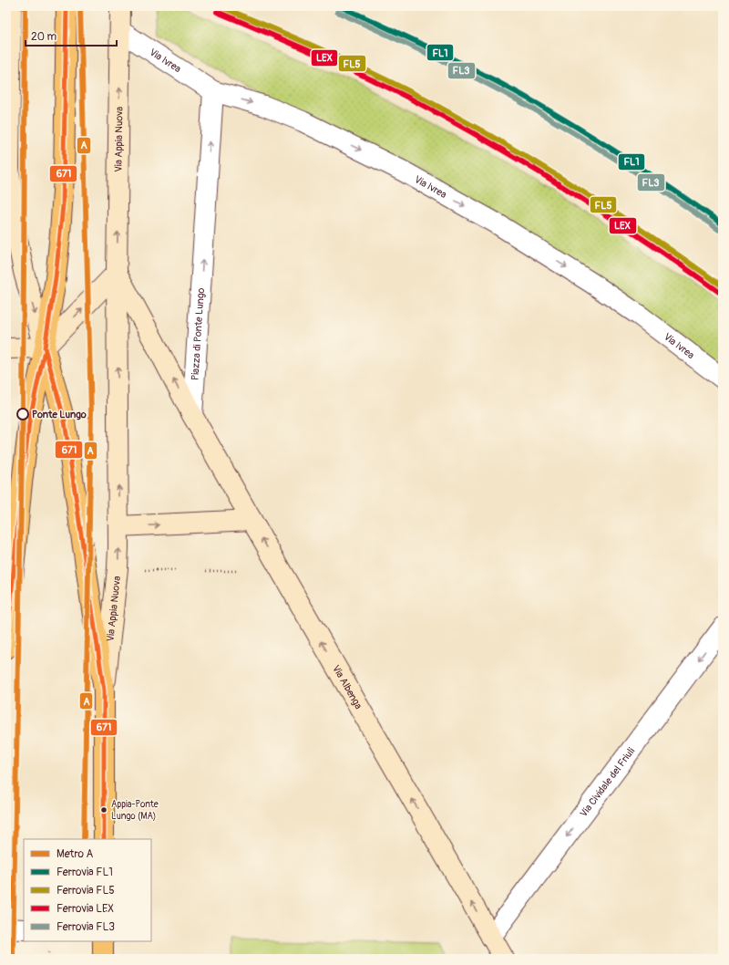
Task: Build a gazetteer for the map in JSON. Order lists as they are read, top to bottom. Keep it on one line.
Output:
{"streets":{"main road":["Via Appia Nuova"],"street":["Via Ivrea","Piazza di Ponte Lungo","Via Albenga","Via Cividale del Friuli"]},"crossings":[["Via Ivrea","Via Appia Nuova"],["Via Ivrea","Piazza di Ponte Lungo"],["Via Appia Nuova","Piazza di Ponte Lungo"],["Piazza di Ponte Lungo","Via Albenga"],["Via Albenga","Via Cividale del Friuli"]],"one_way":["Via Ivrea","Via Albenga","Via Cividale del Friuli"],"places":["Ponte Lungo","Appia-Ponte Lungo (MA)"],"lines":["metro line A","rail line FL1","rail line FL5","transit line 671","rail line LEX","rail line FL3"],"legend":["Metro A","Ferrovia FL1","Ferrovia FL5","Ferrovia LEX","Ferrovia FL3"],"scale_bar":"20 m"}
